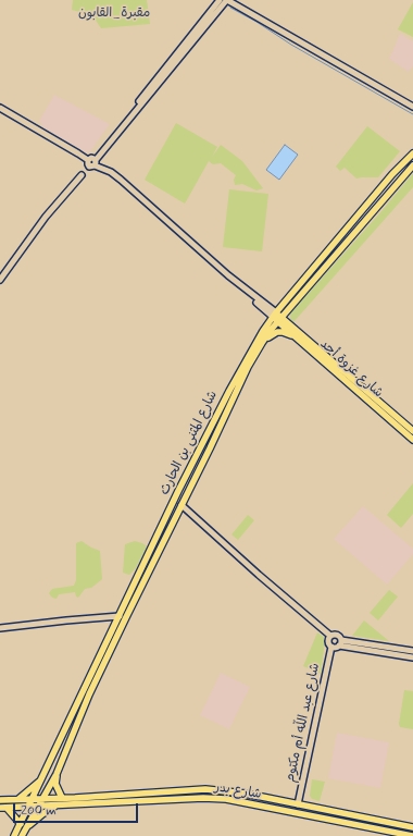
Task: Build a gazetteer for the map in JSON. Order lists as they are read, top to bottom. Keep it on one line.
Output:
{"streets":{"main road":["شارع غزوة أحد","شارع المثنى بن الحارث","شارع عبد اللّه أم مكتوم","شارع بدر"]},"crossings":[["شارع غزوة أحد","شارع المثنى بن الحارث"],["شارع المثنى بن الحارث","شارع بدر"],["شارع عبد اللّه أم مكتوم","شارع بدر"]],"parks":["مقبرة_القابون"],"scale_bar":"200 m"}
